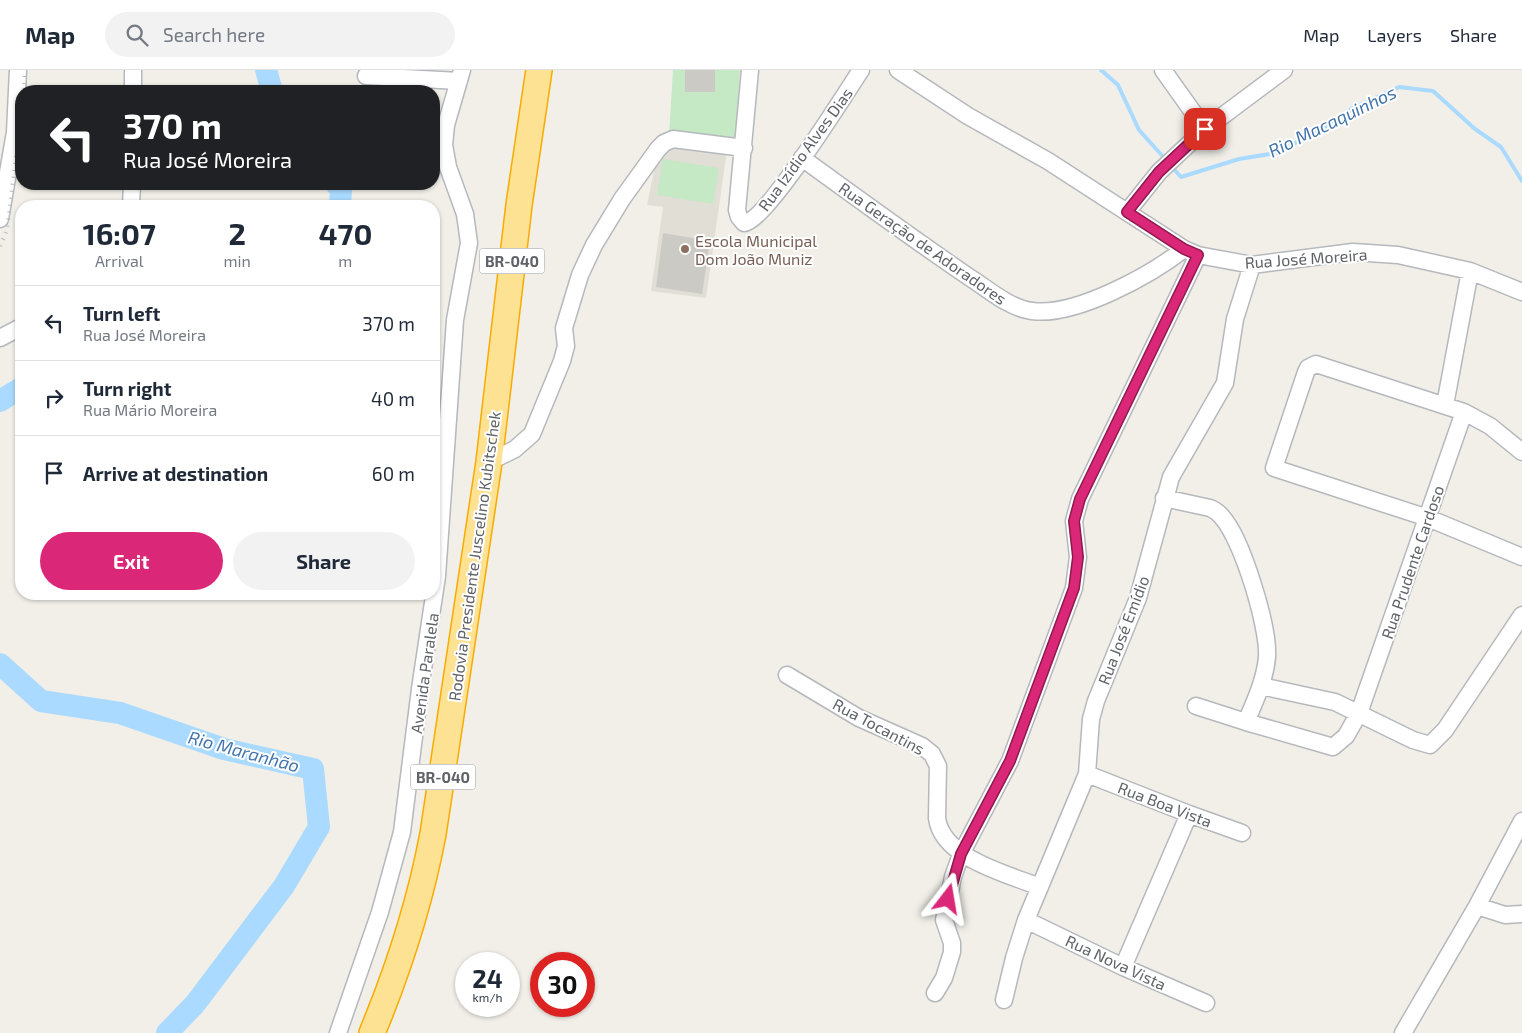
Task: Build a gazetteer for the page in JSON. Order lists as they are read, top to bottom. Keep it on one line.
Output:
{"streets":{"highway":["BR-040","Rodovia Presidente Juscelino Kubitschek"],"street":["Rua Izídio Alves Dias","Rua Geração de Adoradores","Rua José Moreira","Rua Prudente Cardoso","Rua José Emídio","Avenida Paralela","Rua Tocantins","Rua Boa Vista","Rua Nova Vista"]},"crossings":[["Rua Izídio Alves Dias","Rua Geração de Adoradores"],["Rua Geração de Adoradores","Rua José Moreira"],["Rua José Moreira","Rua José Emídio"],["Rua José Emídio","Rua Tocantins"],["Rua José Emídio","Rua Boa Vista"],["Rua José Emídio","Rua Nova Vista"]],"water":["Rio Macaquinhos","Rio Maranhão"],"places":["Escola Municipal Dom João Muniz"],"page":{"header":"Map","search":"Search here","nav":["Map","Layers","Share"],"turn":["370 m","Rua José Moreira"],"eta":["16:07","Arrival","2","min","470","m"],"list":[{"name":"Turn left","note":"Rua José Moreira","value":"370 m"},{"name":"Turn right","note":"Rua Mário Moreira","value":"40 m"},{"name":"Arrive at destination","value":"60 m"}],"buttons":["Exit","Share"],"speed":"24 km/h","limit":"30"}}
